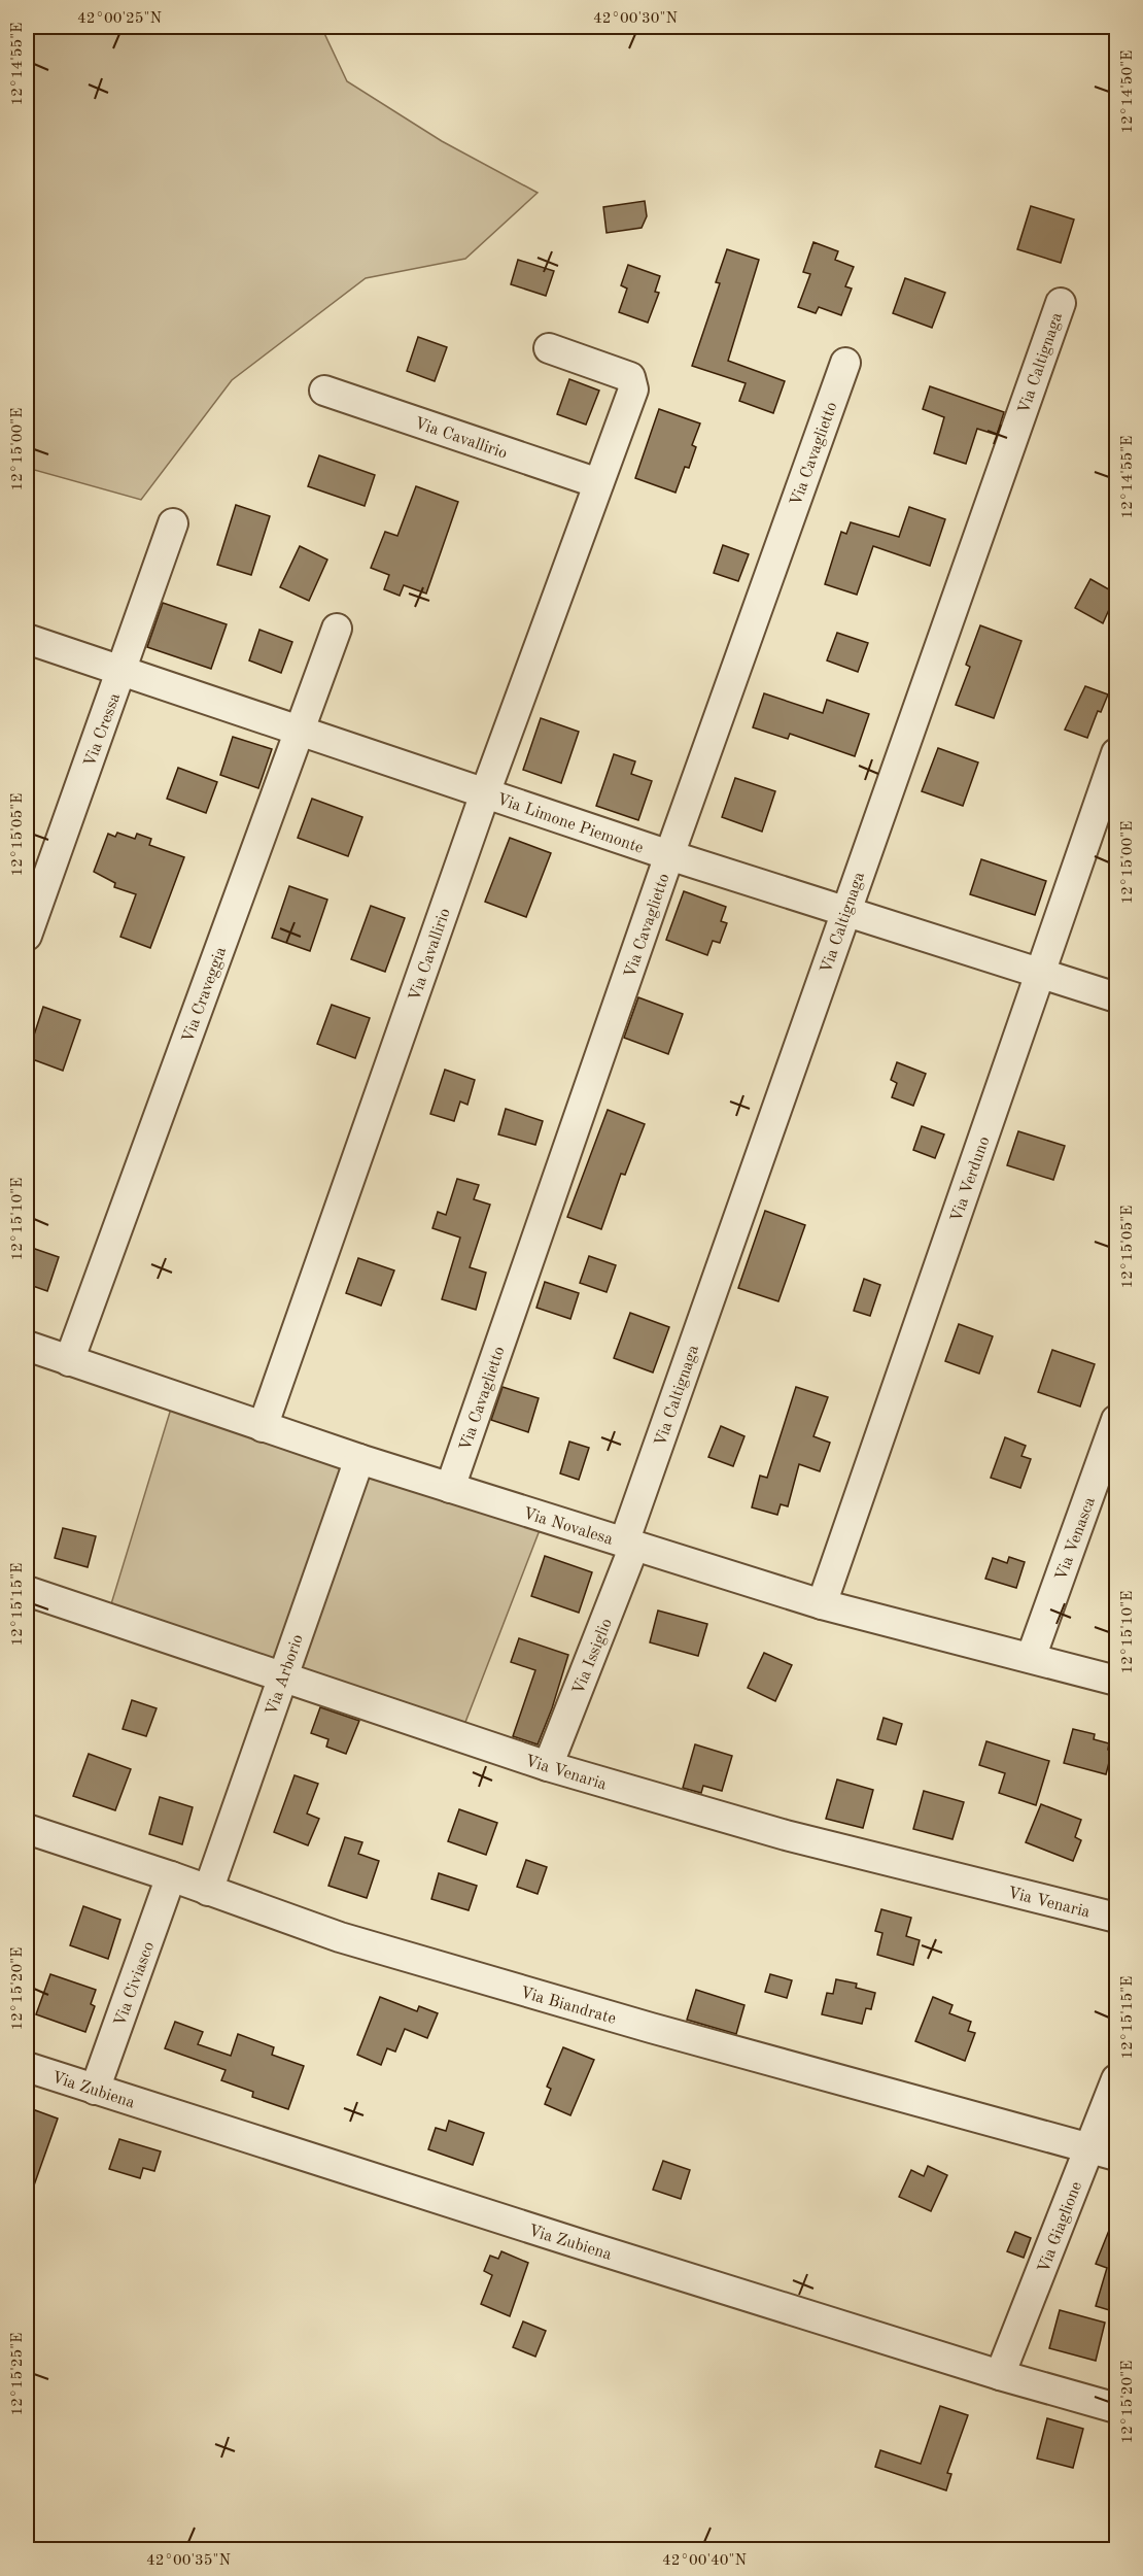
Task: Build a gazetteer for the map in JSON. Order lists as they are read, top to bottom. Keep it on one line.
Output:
{"streets":{"street":["Via Caltignaga","Via Cavallirio","Via Cavaglietto","Via Cressa","Via Limone Piemonte","Via Craveggia","Via Verduno","Via Novalesa","Via Venasca","Via Issiglio","Via Arborio","Via Venaria","Via Civiasco","Via Biandrate","Via Zubiena","Via Giaglione"]},"crossings":[["Via Caltignaga","Via Limone Piemonte"],["Via Caltignaga","Via Novalesa"],["Via Caltignaga","Via Issiglio"],["Via Cavallirio","Via Limone Piemonte"],["Via Cavallirio","Via Novalesa"],["Via Cavaglietto","Via Limone Piemonte"],["Via Cavaglietto","Via Novalesa"],["Via Cressa","Via Limone Piemonte"],["Via Limone Piemonte","Via Craveggia"],["Via Limone Piemonte","Via Verduno"],["Via Craveggia","Via Novalesa"],["Via Verduno","Via Novalesa"],["Via Novalesa","Via Venasca"],["Via Novalesa","Via Issiglio"],["Via Novalesa","Via Arborio"],["Via Issiglio","Via Venaria"],["Via Arborio","Via Venaria"],["Via Arborio","Via Biandrate"],["Via Civiasco","Via Biandrate"],["Via Civiasco","Via Zubiena"],["Via Biandrate","Via Giaglione"],["Via Zubiena","Via Giaglione"]],"coordinates":["42°00'25\"N","42°00'30\"N","12°14'55\"E","12°14'50\"E","12°15'00\"E","12°15'05\"E","12°15'10\"E","12°15'15\"E","12°15'20\"E","12°15'25\"E","42°00'35\"N","42°00'40\"N"]}
